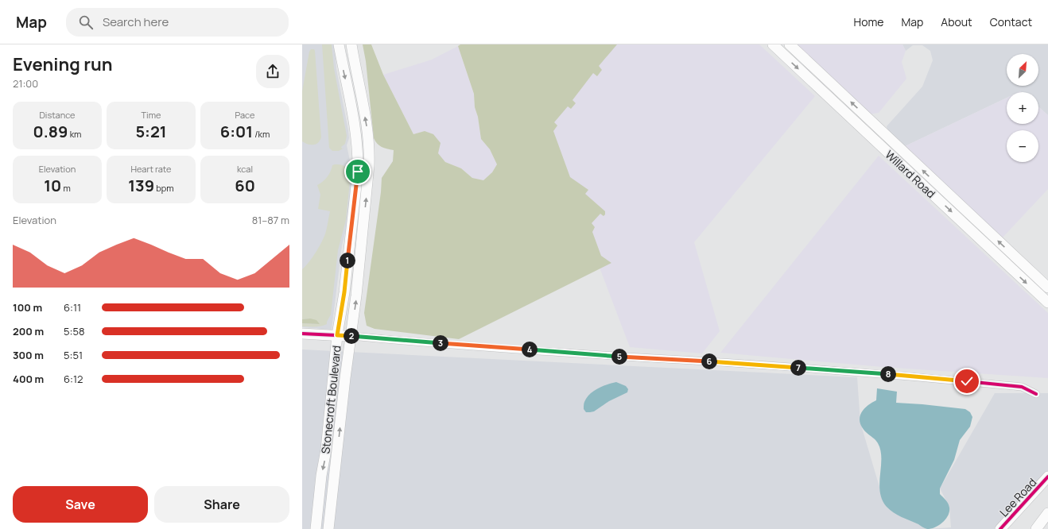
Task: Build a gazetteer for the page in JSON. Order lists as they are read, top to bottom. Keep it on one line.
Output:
{"streets":{"main road":["Willard Road","Stonecroft Boulevard","Lee Road"]},"north":"top right","page":{"header":"Map","search":"Search here","nav":["Home","Map","About","Contact"],"heading":["Evening run","21:00"],"map_buttons":["+","−"],"stats":[["Distance","0.89 km"],["Time","5:21"],["Pace","6:01 /km"],["Elevation","10 m"],["Heart rate","139 bpm"],["kcal","60"]],"chart":["Elevation","81–87 m"],"pins":["1","2","3","4","5","6","7","8"],"list":[{"name":"100 m","note":"6:11"},{"name":"200 m","note":"5:58"},{"name":"300 m","note":"5:51"},{"name":"400 m","note":"6:12"}],"buttons":["Save","Share"]}}
